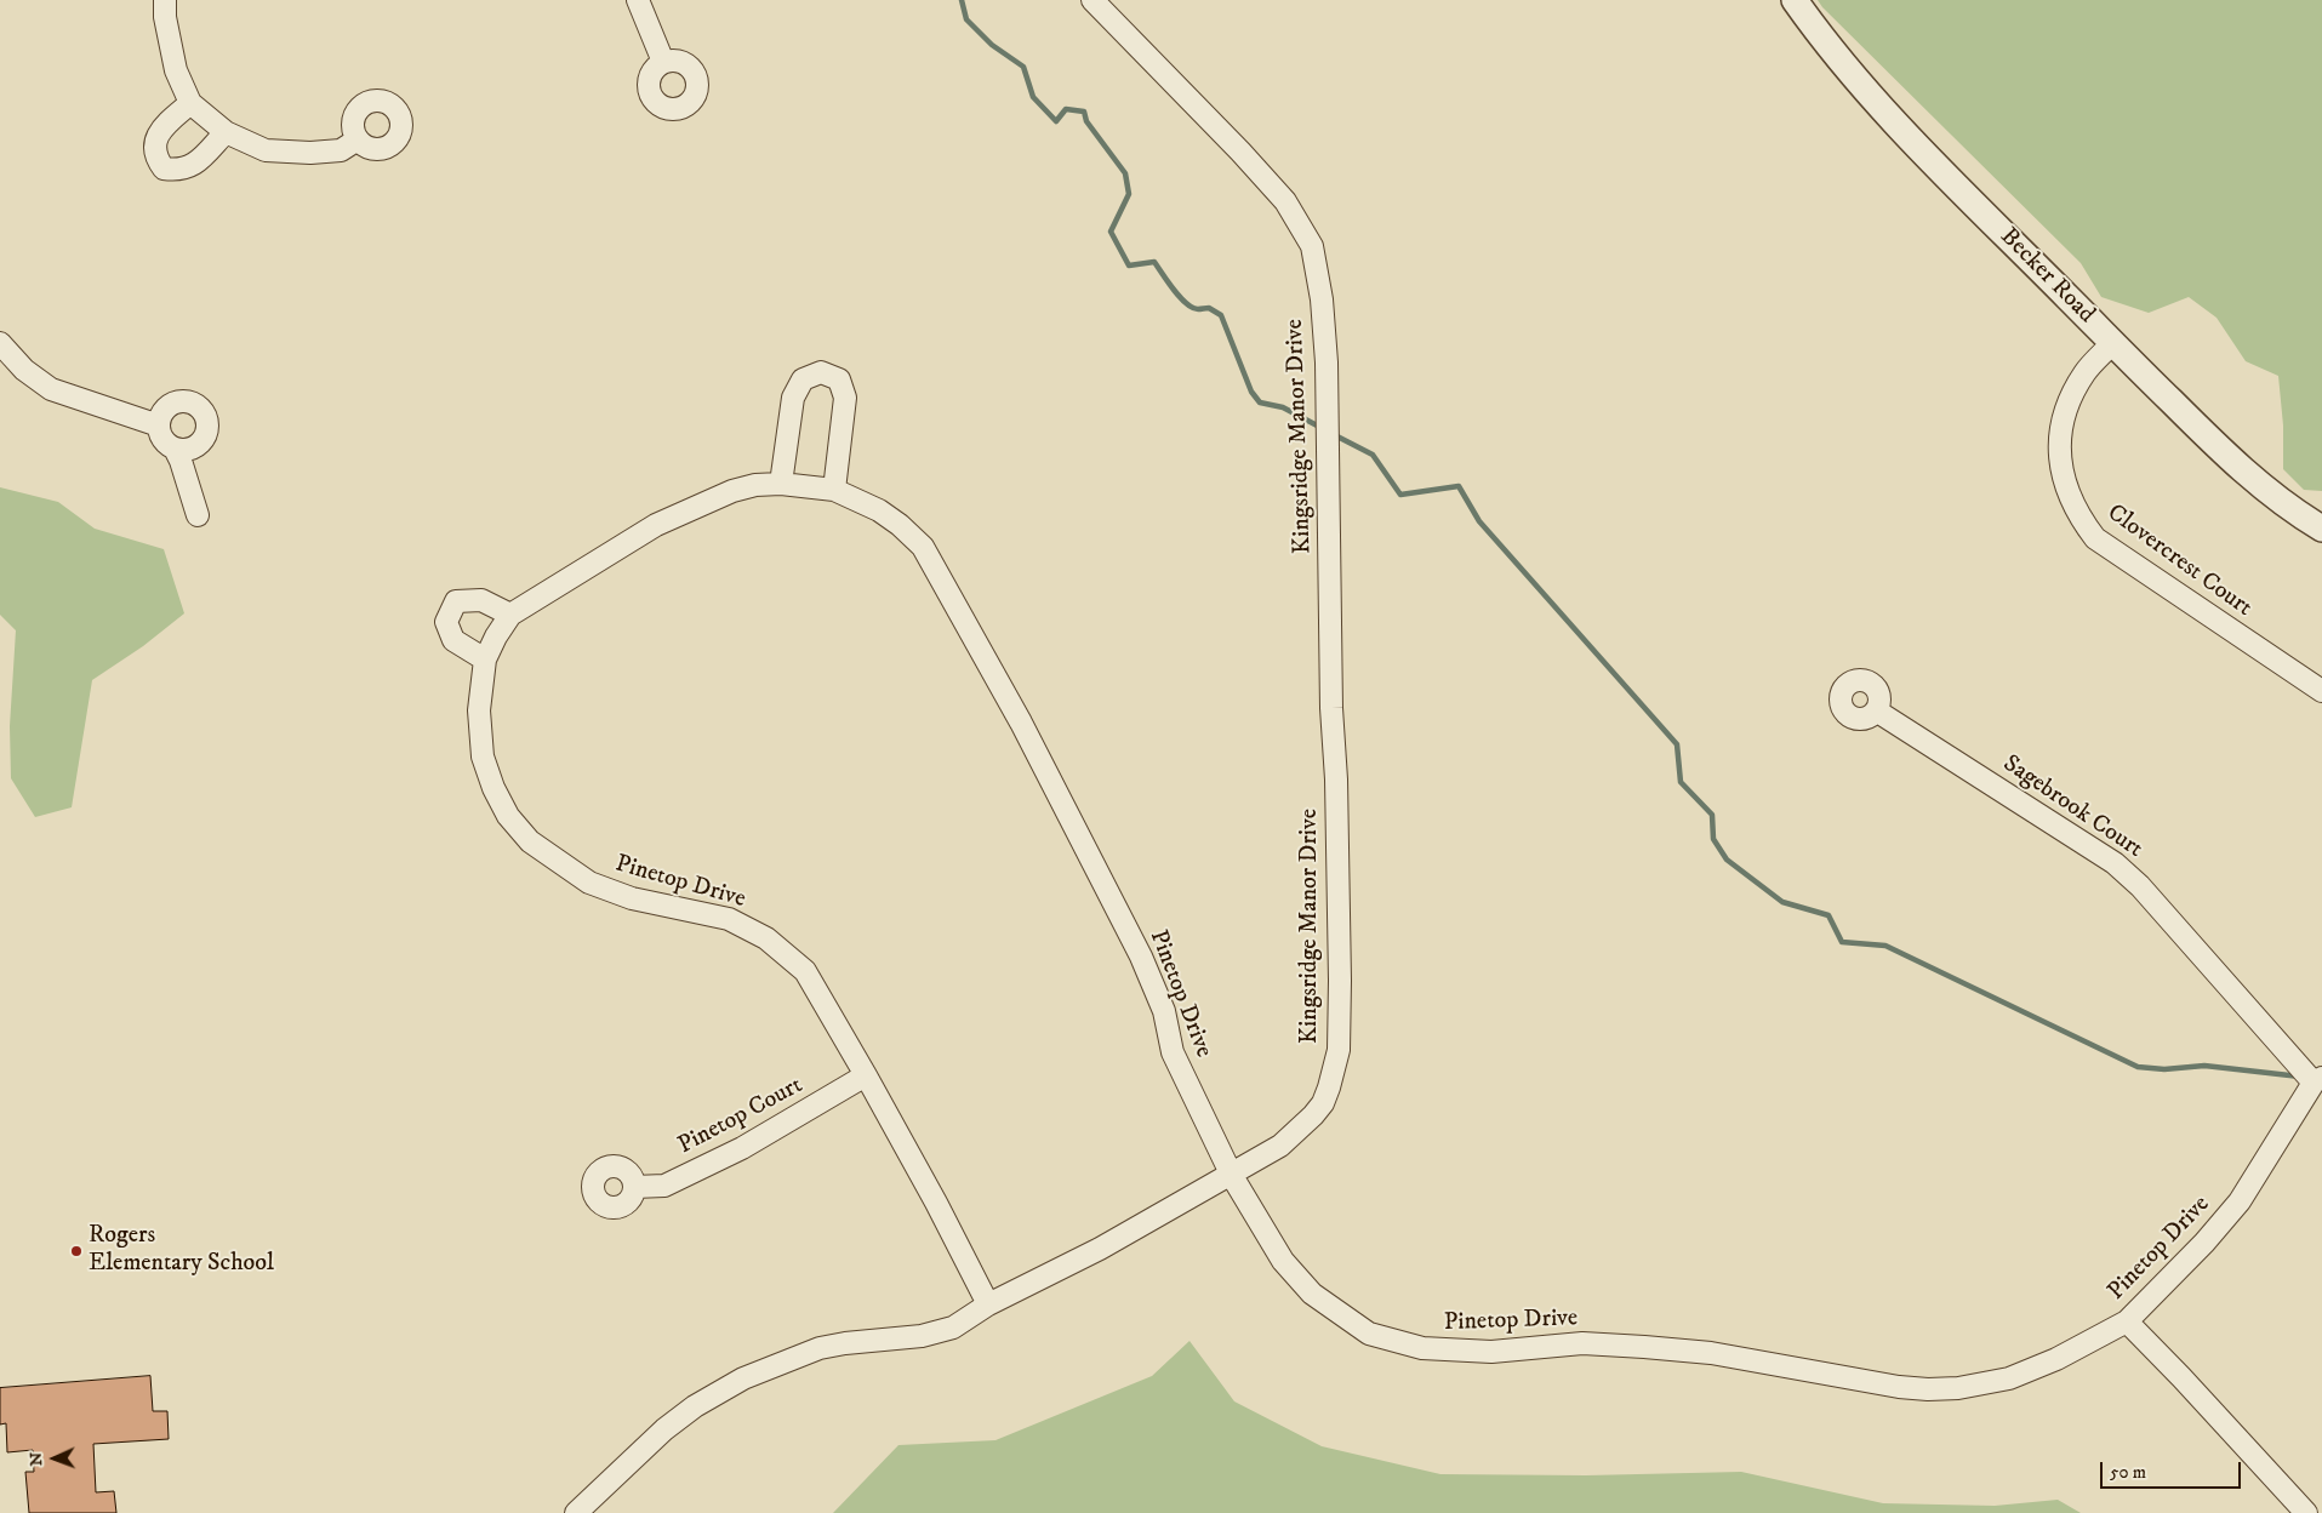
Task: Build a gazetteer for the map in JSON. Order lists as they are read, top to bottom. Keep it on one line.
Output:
{"streets":{"street":["Becker Road","Kingsridge Manor Drive","Clovercrest Court","Sagebrook Court","Pinetop Drive","Pinetop Court"]},"crossings":[["Becker Road","Clovercrest Court"],["Kingsridge Manor Drive","Pinetop Drive"],["Sagebrook Court","Pinetop Drive"],["Pinetop Drive","Pinetop Court"]],"places":["Rogers Elementary School"],"scale_bar":"50 m","north":"left"}
